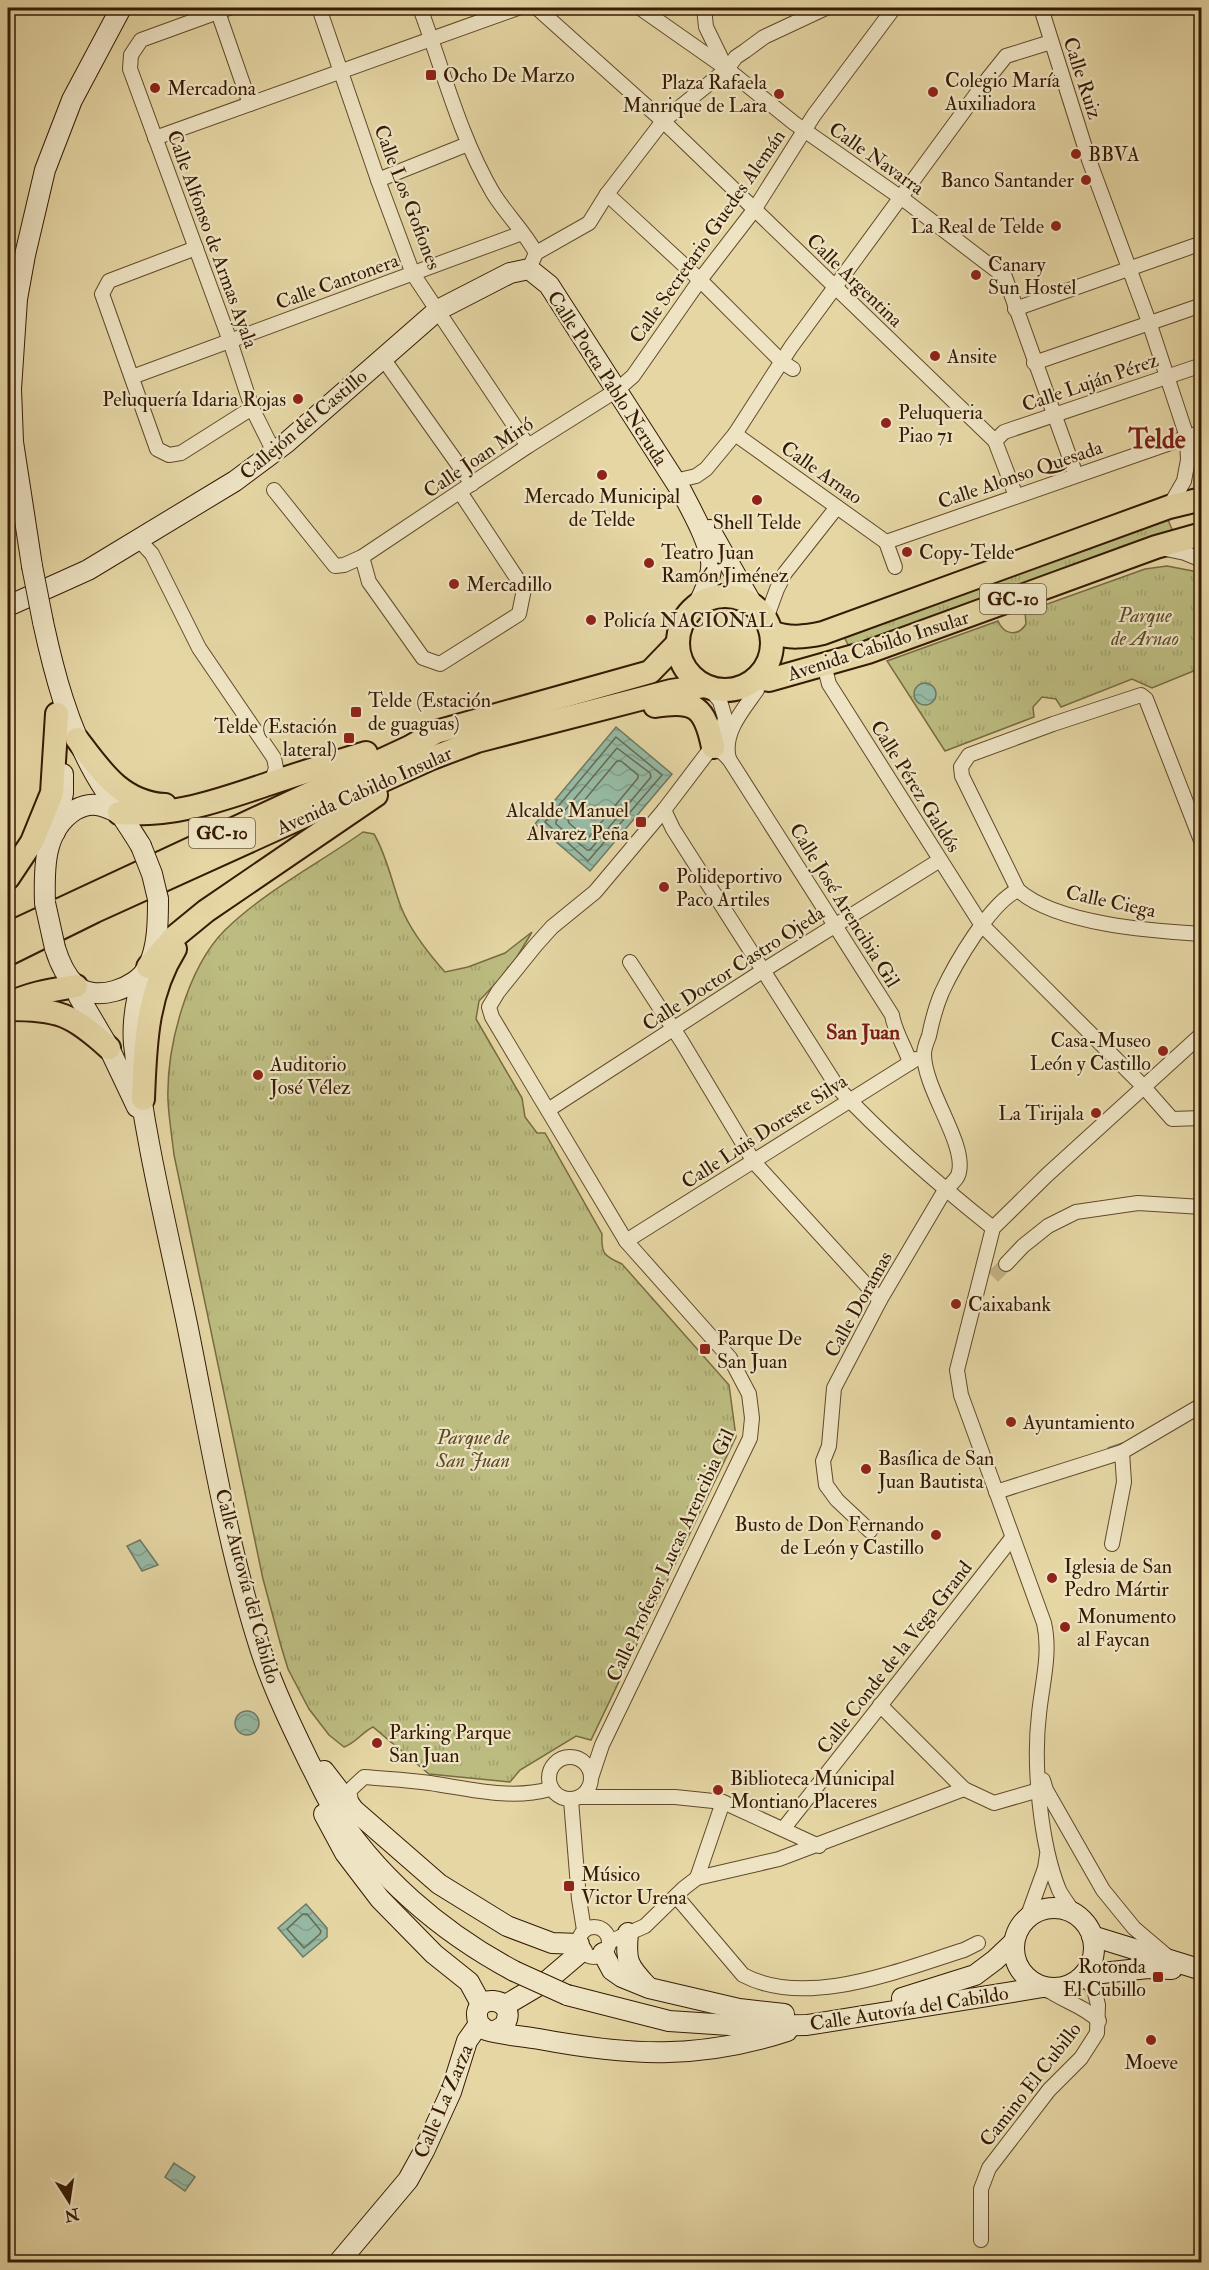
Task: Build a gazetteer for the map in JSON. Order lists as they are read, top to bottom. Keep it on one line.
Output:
{"streets":{"main road":["Calle Poeta Pablo Neruda","Callejón del Castillo","GC-10","Avenida Cabildo Insular","Calle Autovía del Cabildo","Calle La Zarza"],"street":["Calle Ruiz","Calle Navarra","Calle Los Gofiones","Calle Secretario Guedes Alemán","Calle Alfonso de Armas Ayala","Calle Argentina","Calle Cantonera","Calle Luján Pérez","Calle Joan Miró","Calle Arnao","Calle Alonso Quesada","Calle Pérez Galdós","Calle Ciega","Calle José Arencibia Gil","Calle Doctor Castro Ojeda","Calle Luis Doreste Silva","Calle Doramas","Calle Profesor Lucas Arencibia Gil","Calle Conde de la Vega Grand","Camino El Cubillo"]},"crossings":[["Calle Ruiz","Calle Luján Pérez"],["Calle Ruiz","Calle Alonso Quesada"],["Calle Ruiz","Avenida Cabildo Insular"],["Calle Navarra","Calle Secretario Guedes Alemán"],["Calle Los Gofiones","Calle Cantonera"],["Calle Los Gofiones","Callejón del Castillo"],["Calle Los Gofiones","Calle Joan Miró"],["Calle Secretario Guedes Alemán","Calle Argentina"],["Calle Secretario Guedes Alemán","Calle Poeta Pablo Neruda"],["Calle Secretario Guedes Alemán","Calle Joan Miró"],["Calle Alfonso de Armas Ayala","Calle Cantonera"],["Calle Alfonso de Armas Ayala","Callejón del Castillo"],["Calle Argentina","Calle Luján Pérez"],["Calle Poeta Pablo Neruda","Callejón del Castillo"],["Calle Poeta Pablo Neruda","Calle Joan Miró"],["Calle Poeta Pablo Neruda","GC-10"],["Calle Poeta Pablo Neruda","Avenida Cabildo Insular"],["Calle Arnao","Calle Alonso Quesada"],["GC-10","Avenida Cabildo Insular"],["Avenida Cabildo Insular","Calle Pérez Galdós"],["Calle Pérez Galdós","Calle Doctor Castro Ojeda"],["Calle José Arencibia Gil","Calle Doctor Castro Ojeda"],["Calle José Arencibia Gil","Calle Luis Doreste Silva"],["Calle Doctor Castro Ojeda","Calle Profesor Lucas Arencibia Gil"],["Calle Luis Doreste Silva","Calle Doramas"],["Calle Luis Doreste Silva","Calle Profesor Lucas Arencibia Gil"],["Calle Autovía del Cabildo","Camino El Cubillo"]],"districts":["Telde","San Juan"],"parks":["Parque de Arnao","Parque de San Juan"],"places":{"transit":["Ocho De Marzo","Telde (Estación de guaguas)","Telde (Estación lateral)","Alcalde Manuel Alvarez Peña","Parque De San Juan","Músico Victor Urena","Rotonda El Cubillo"],"other":["Mercadona","Colegio María Auxiliadora","Plaza Rafaela Manrique de Lara","BBVA","Banco Santander","La Real de Telde","Canary Sun Hostel","Ansite","Peluquería Idaria Rojas","Peluqueria Piao 71","Mercado Municipal de Telde","Shell Telde","Copy-Telde","Teatro Juan Ramón Jiménez","Mercadillo","Policía NACIONAL","Polideportivo Paco Artiles","Casa-Museo León y Castillo","Auditorio José Vélez","La Tirijala","Caixabank","Ayuntamiento","Basílica de San Juan Bautista","Busto de Don Fernando de León y Castillo","Iglesia de San Pedro Mártir","Monumento al Faycan","Parking Parque San Juan","Biblioteca Municipal Montiano Placeres","Moeve"]},"north":"bottom"}
